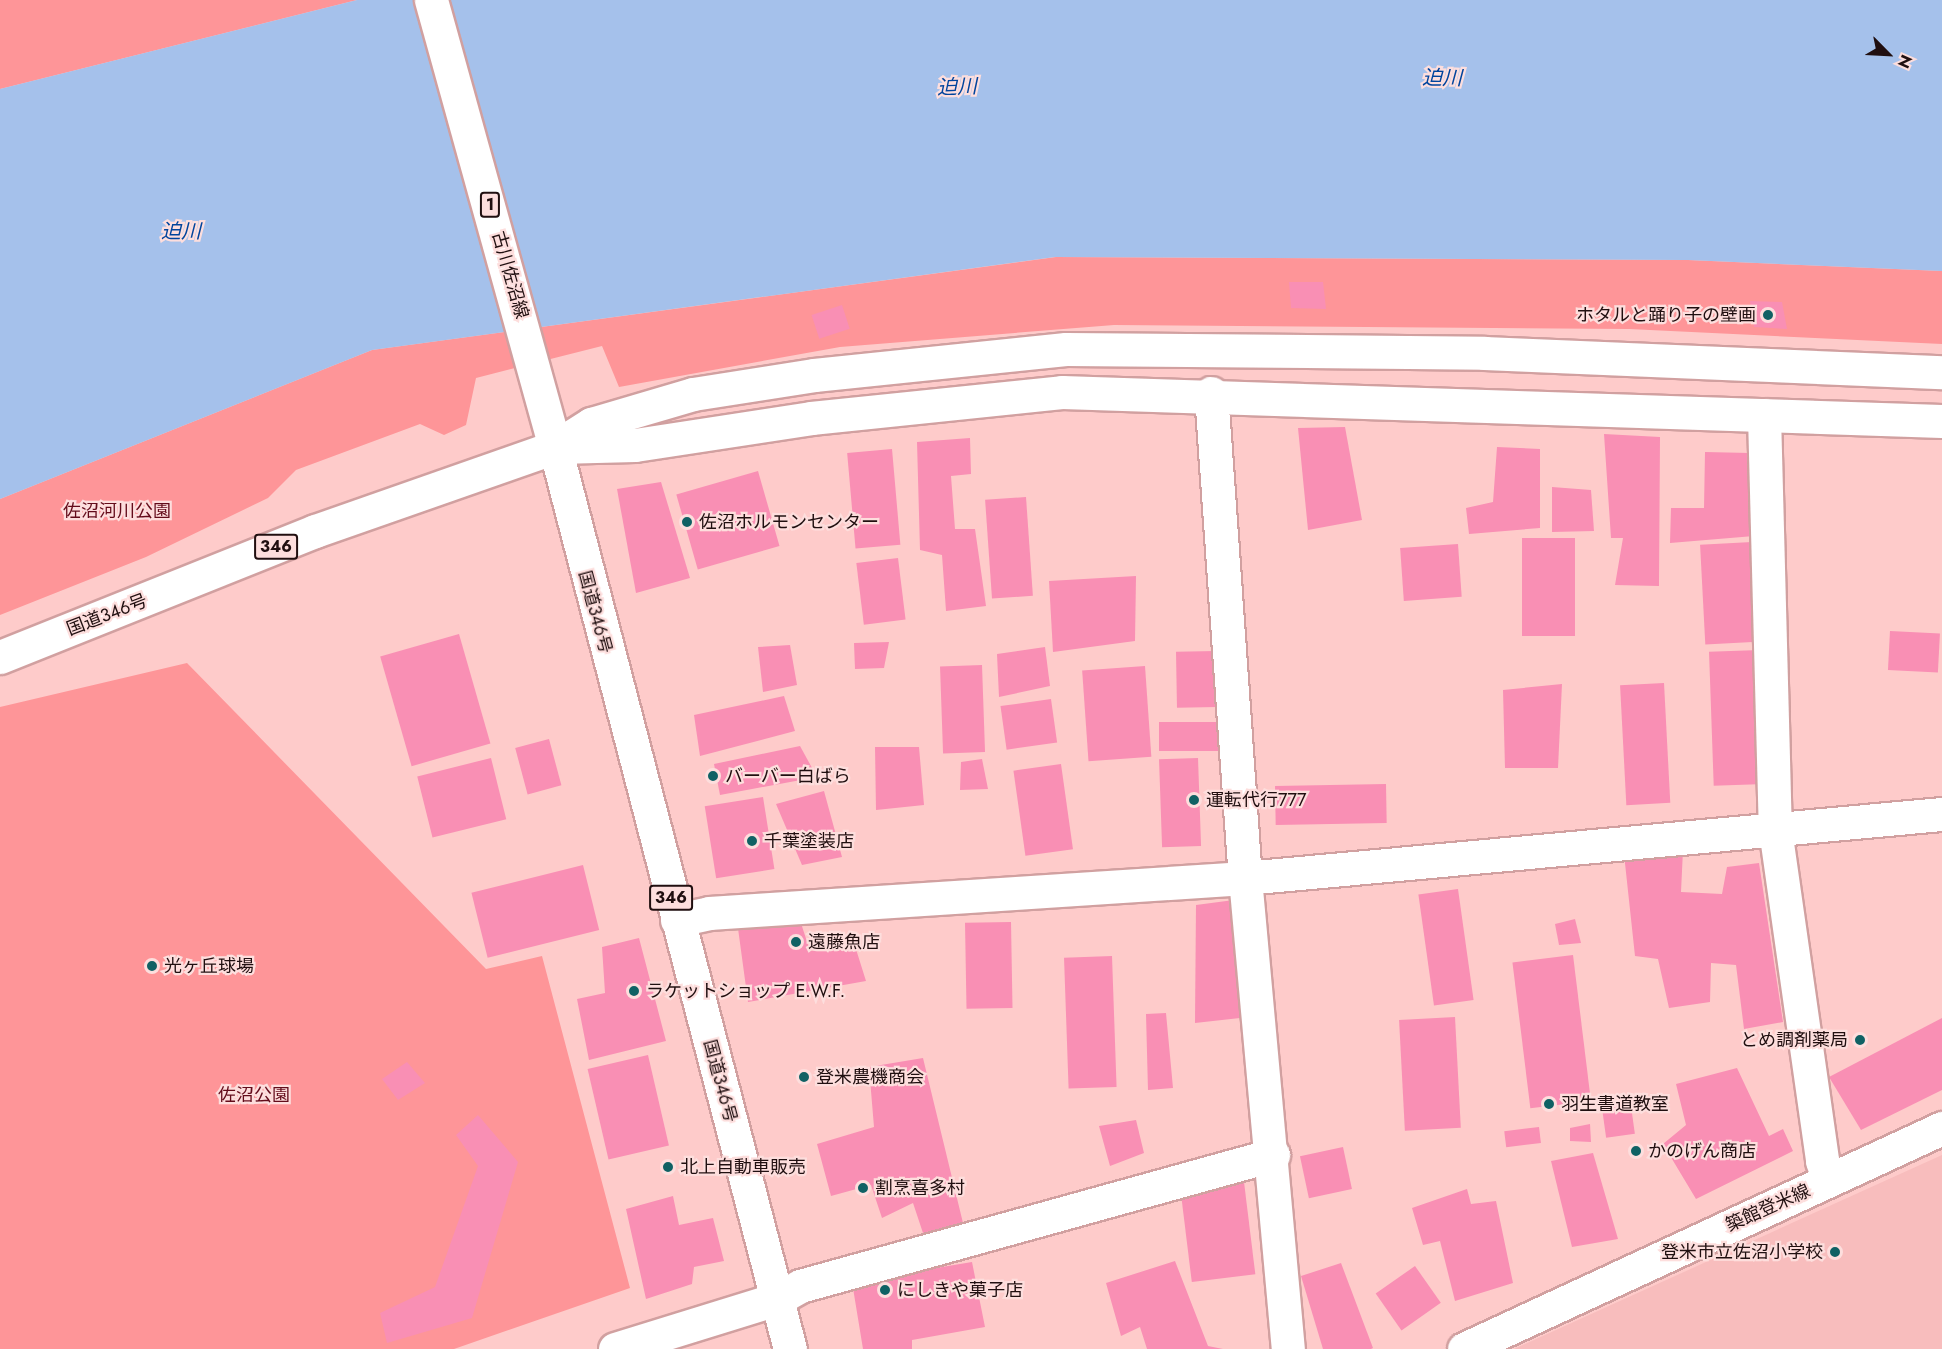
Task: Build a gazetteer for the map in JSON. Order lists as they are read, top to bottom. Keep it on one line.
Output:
{"streets":{"main road":["1","古川佐沼線","346","国道346号","築館登米線"]},"crossings":[["古川佐沼線","国道346号"]],"water":["迫川"],"parks":["佐沼河川公園","佐沼公園"],"places":["ホタルと踊り子の壁画","佐沼ホルモンセンター","バーバー白ばら","運転代行777","千葉塗装店","遠藤魚店","光ヶ丘球場","ラケットショップ E.W.F.","とめ調剤薬局","登米農機商会","羽生書道教室","かのげん商店","北上自動車販売","割烹喜多村","登米市立佐沼小学校","にしきや菓子店"],"north":"bottom right"}
